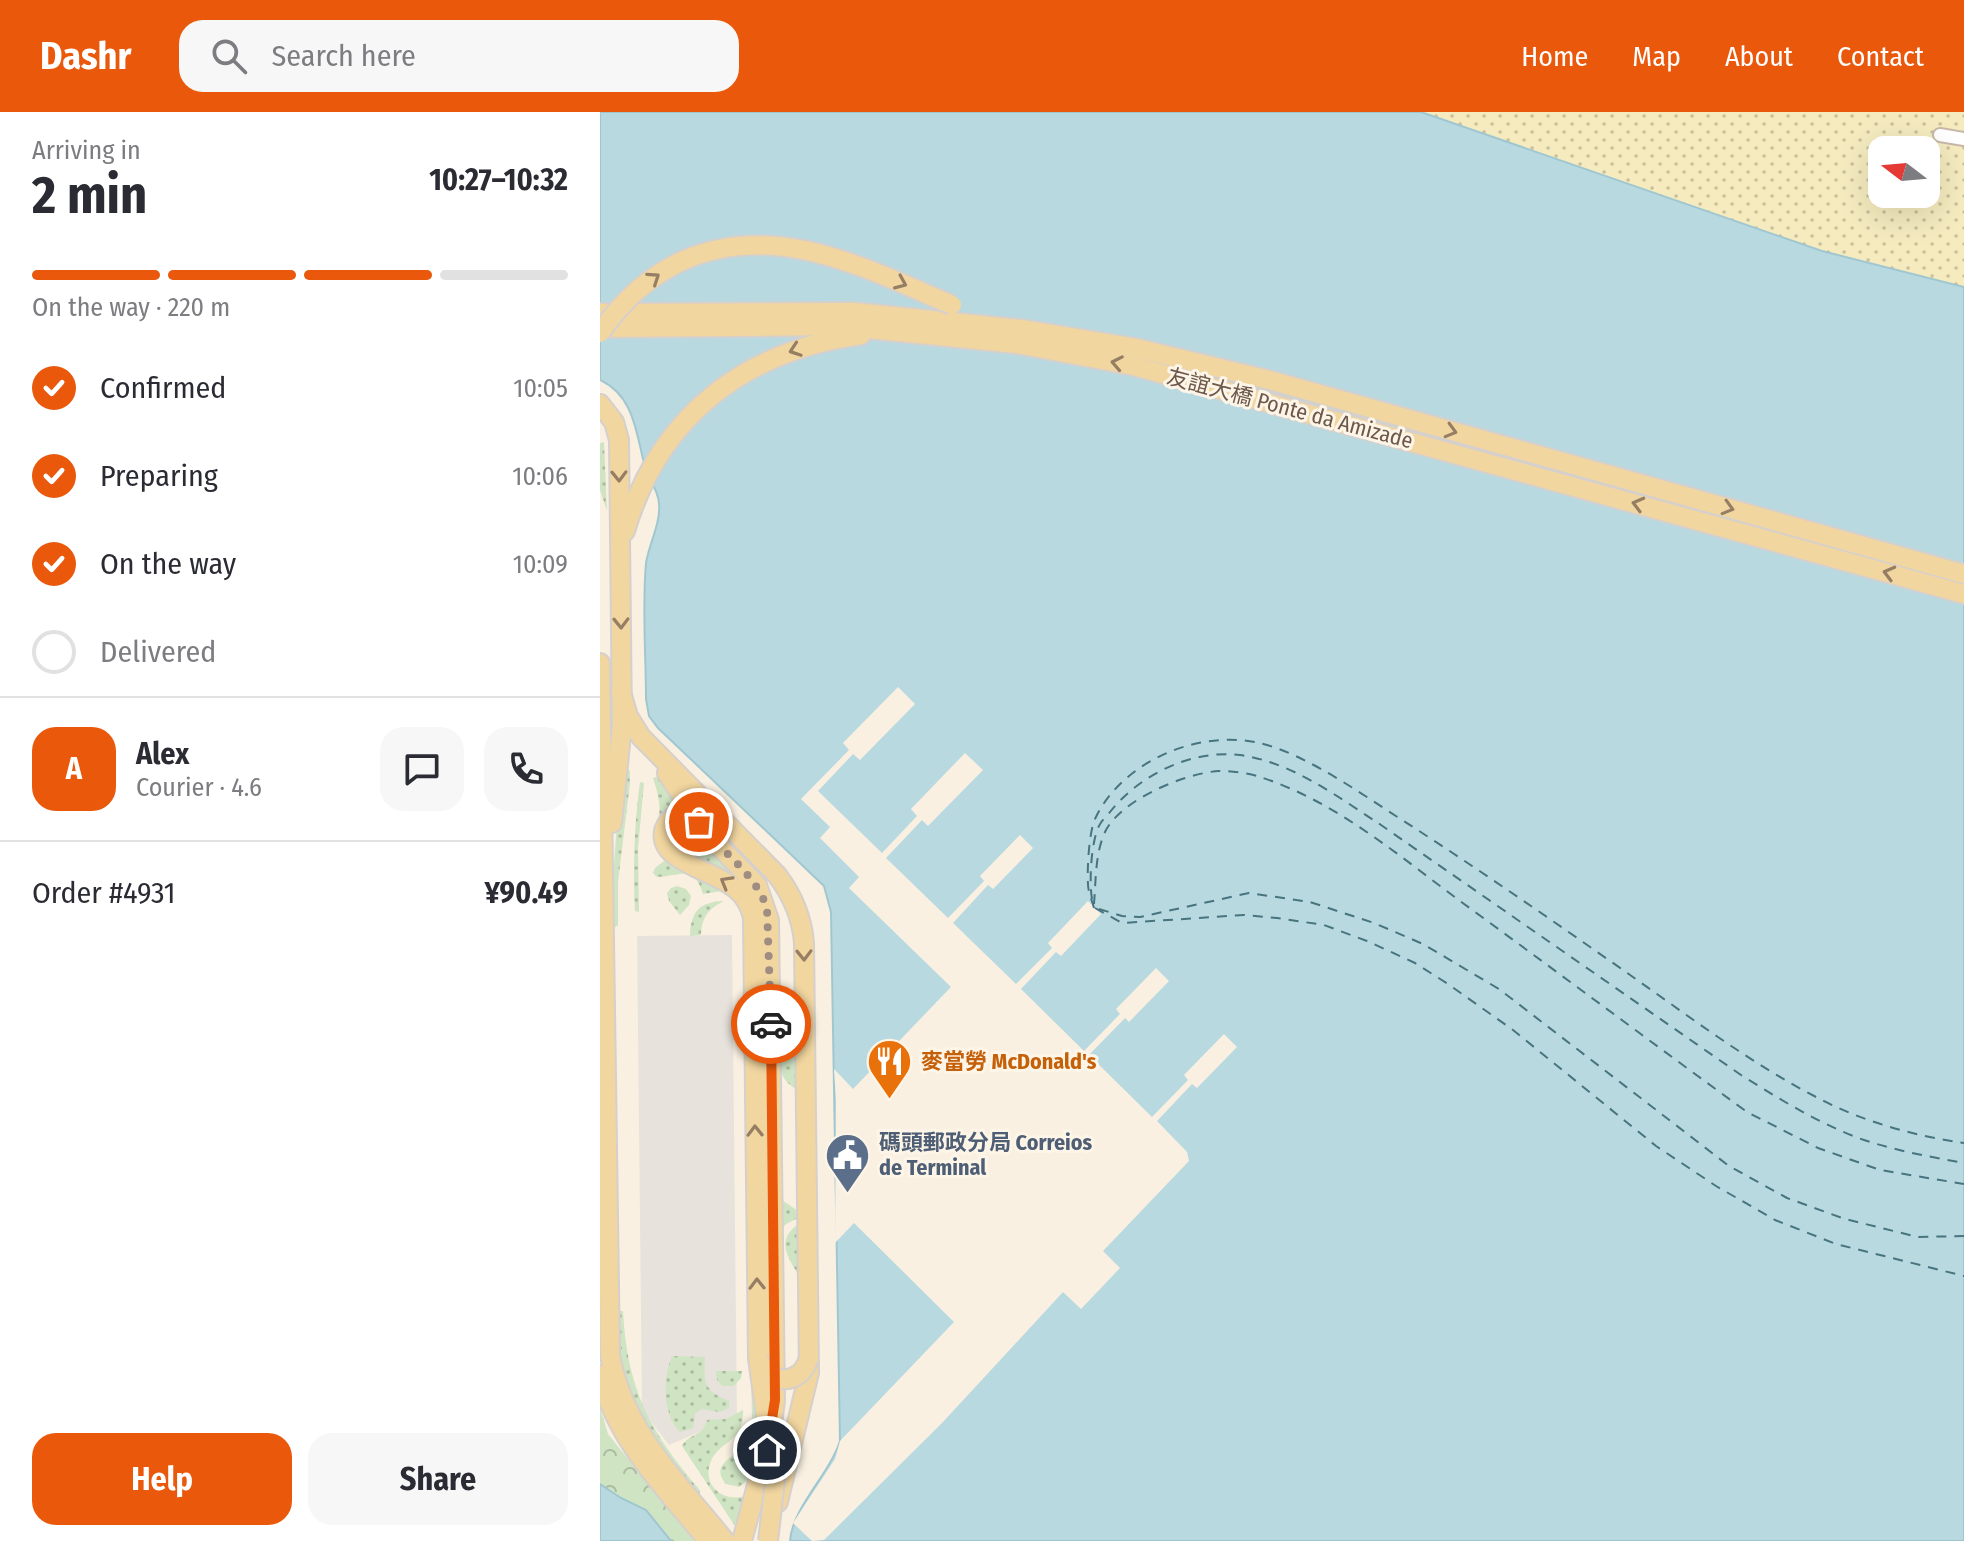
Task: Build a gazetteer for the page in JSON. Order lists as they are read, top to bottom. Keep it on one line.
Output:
{"streets":{"main road":["友誼大橋 Ponte da Amizade"]},"places":{"restaurant":["麥當勞 McDonald's"],"public building":["碼頭郵政分局 Correios de Terminal"]},"north":"left","page":{"header":"Dashr","search":"Search here","nav":["Home","Map","About","Contact"],"heading":["2 min","Arriving in","10:27–10:32"],"panel":["Alex","Courier · 4.6","Order #4931","¥90.49"],"bar":"On the way · 220 m","list":[["Confirmed","10:05"],["Preparing","10:06"],["On the way","10:09"],"Delivered"],"round":"A","buttons":["Help","Share"]}}
